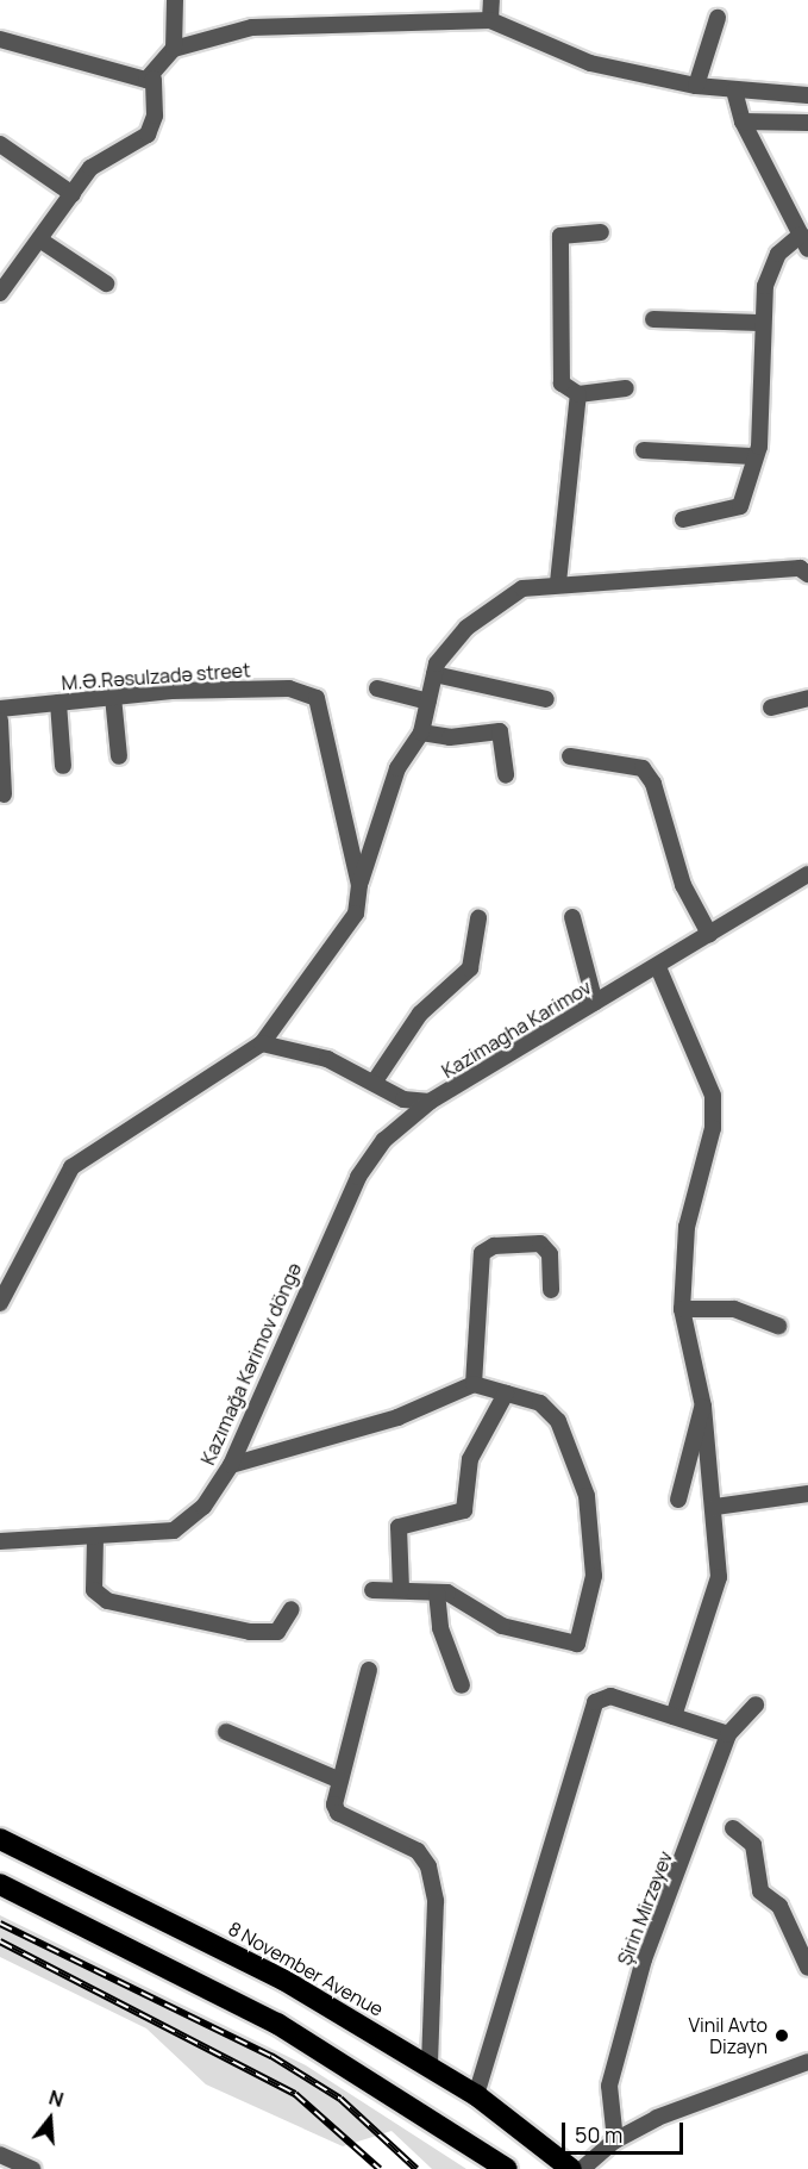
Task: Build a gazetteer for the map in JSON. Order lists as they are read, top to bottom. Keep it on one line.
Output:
{"streets":{"highway":["8 November Avenue"],"street":["M.Ə.Rəsulzadə street","Kazimagha Karimov","Kazımağa Kərimov döngə","Şirin Mirzəyev"]},"crossings":[["M.Ə.Rəsulzadə street","Kazimagha Karimov"],["Kazimagha Karimov","Kazımağa Kərimov döngə"]],"places":["Vinil Avto Dizayn"],"scale_bar":"50 m","north":"top"}
